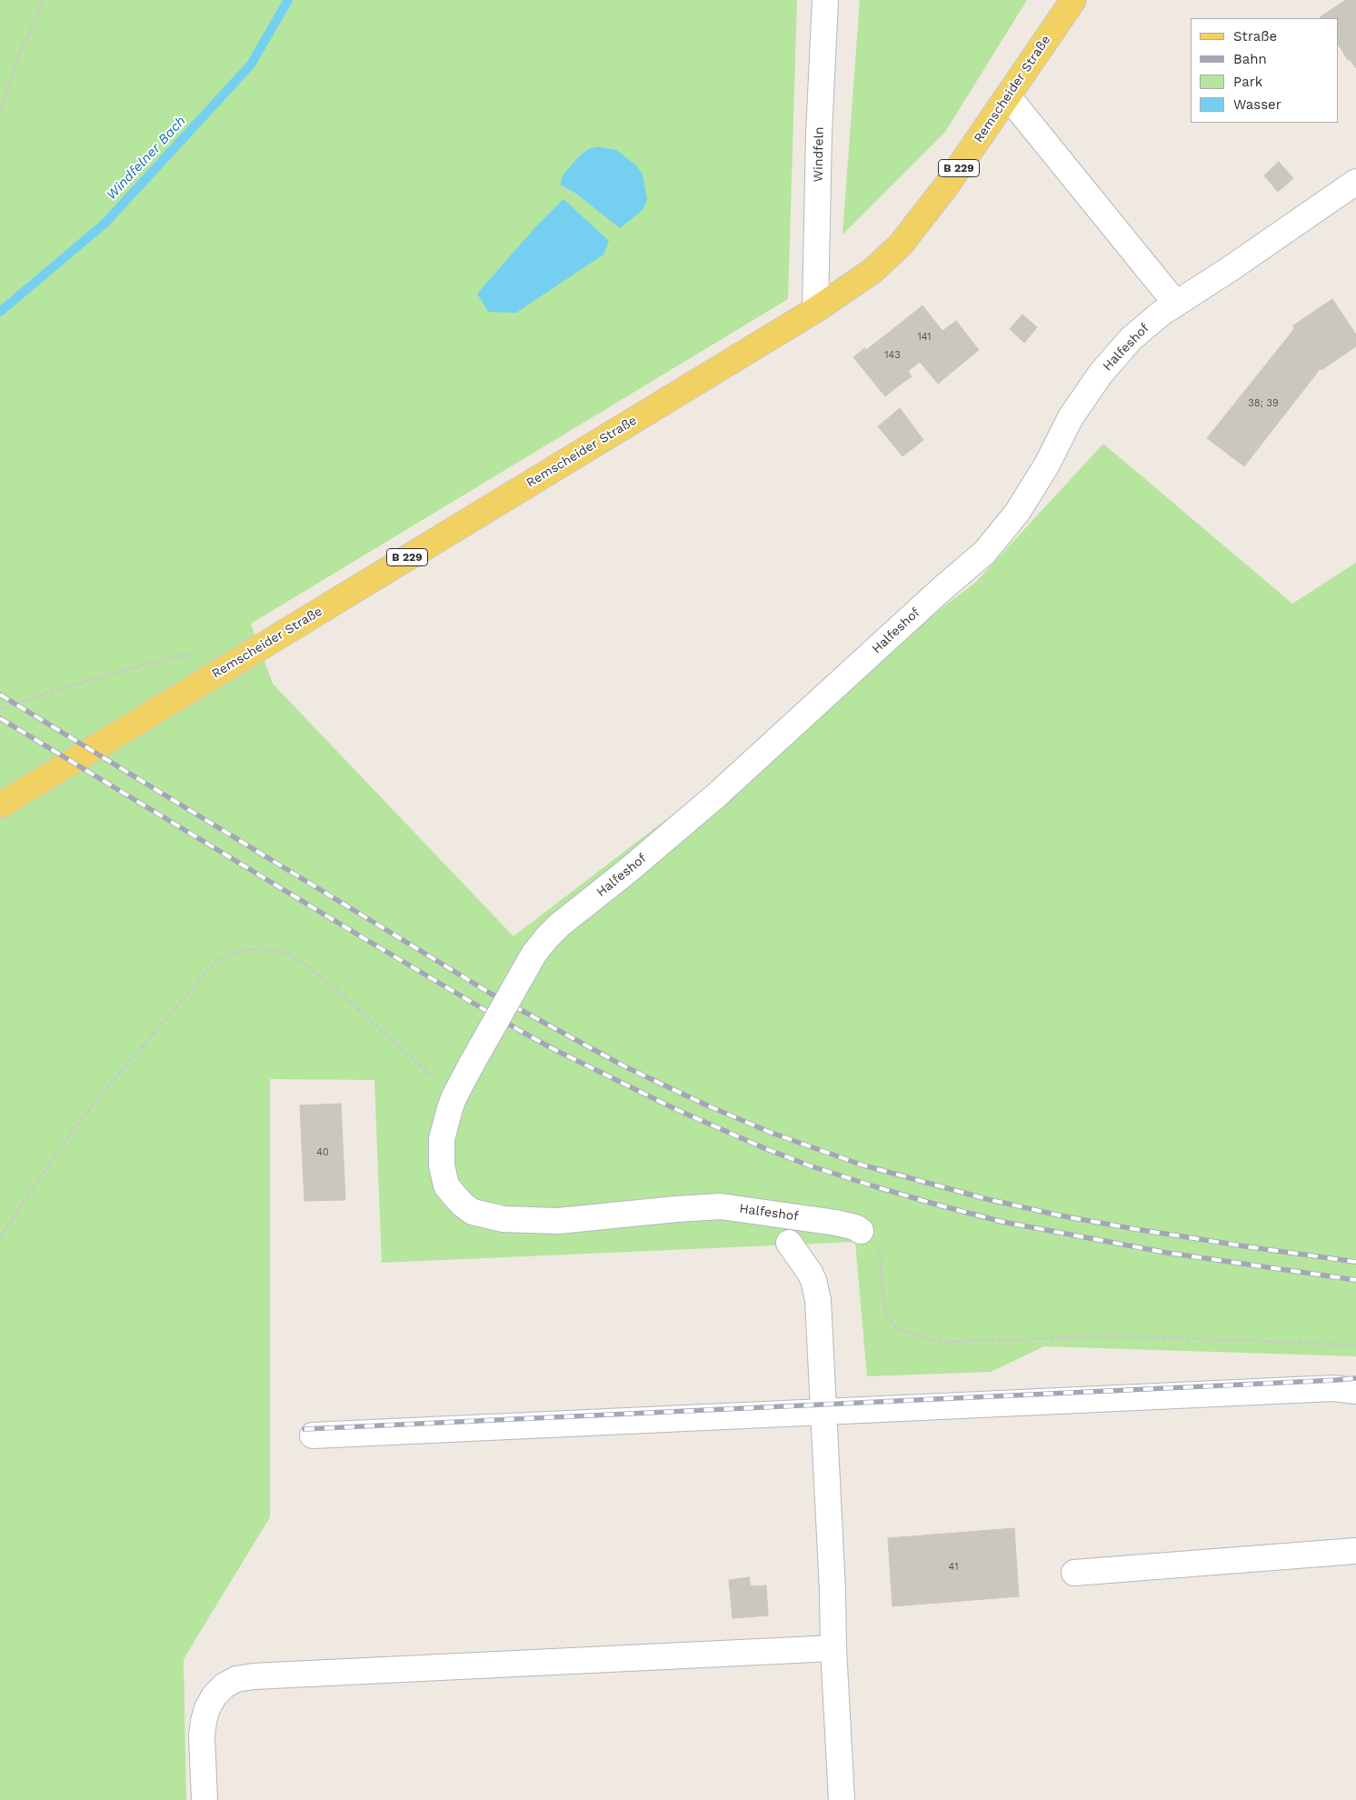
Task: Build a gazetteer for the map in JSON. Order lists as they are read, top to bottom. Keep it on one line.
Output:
{"streets":{"main road":["Remscheider Straße","B 229"],"street":["Windfeln","Halfeshof"]},"crossings":[["Remscheider Straße","Windfeln"]],"water":["Windfelner Bach"],"house_numbers":["141","143","38; 39","40","41"],"legend":["Straße","Bahn","Park","Wasser"]}
